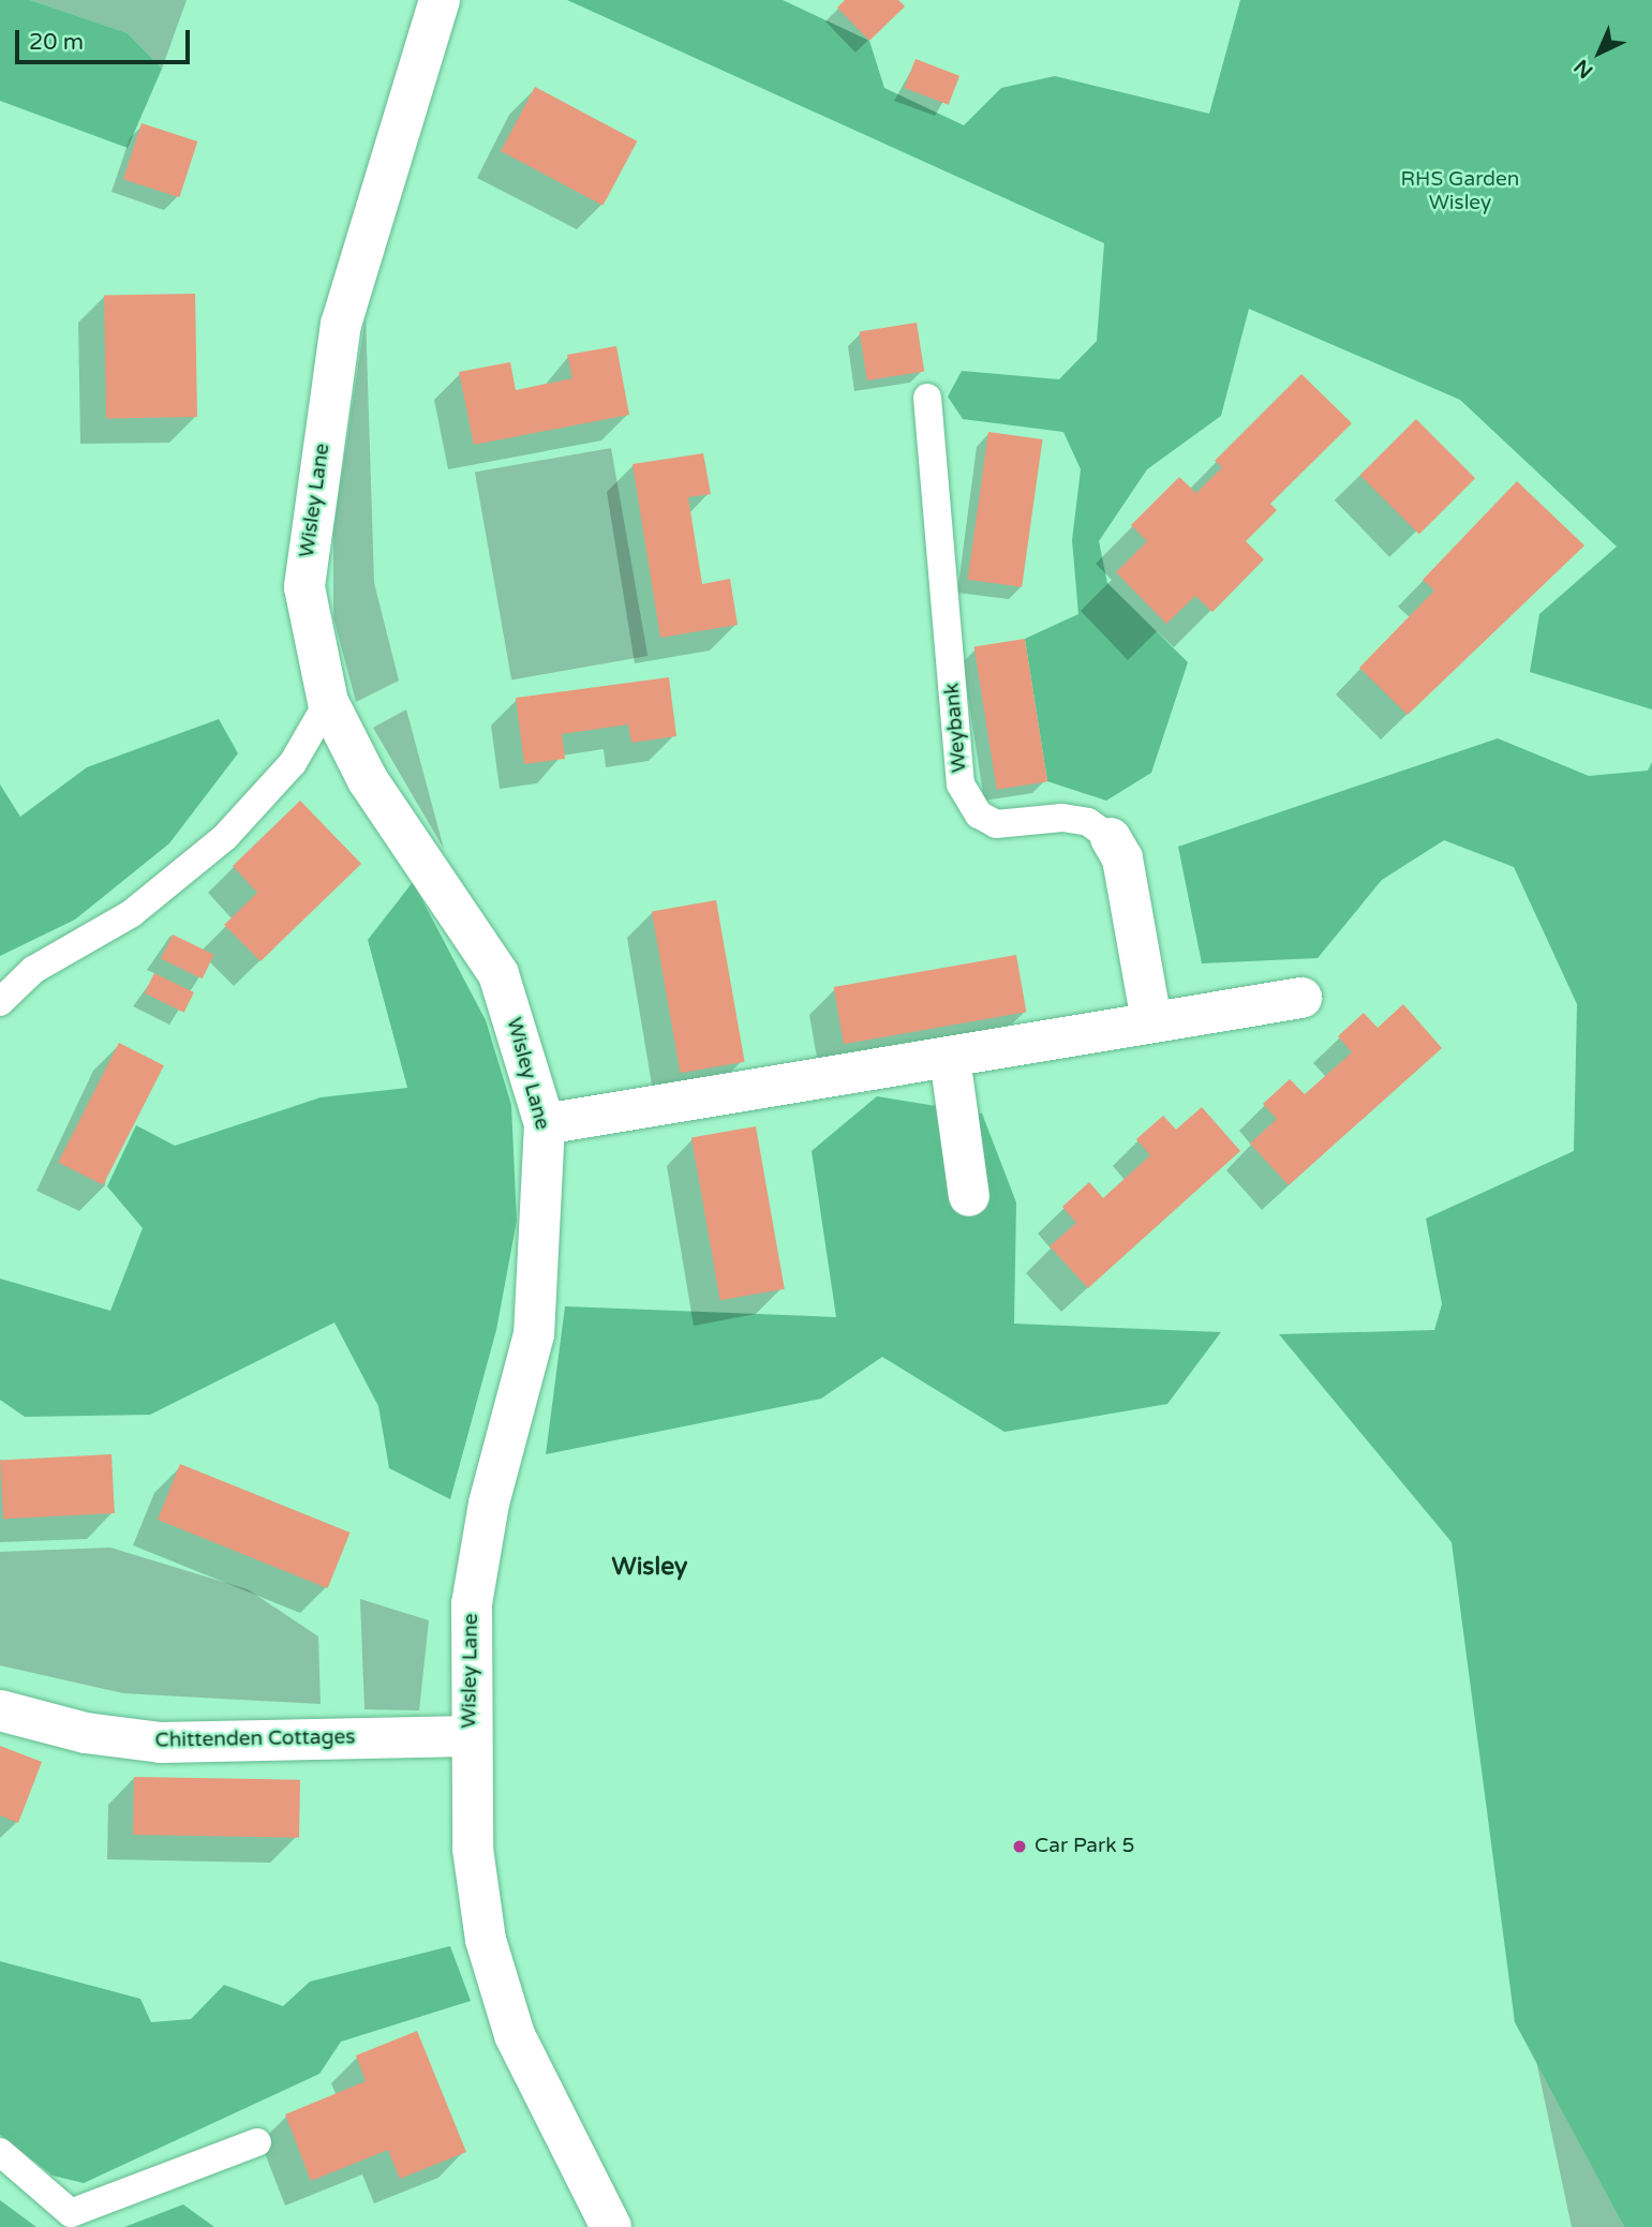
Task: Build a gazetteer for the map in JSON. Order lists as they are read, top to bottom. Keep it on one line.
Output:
{"streets":{"street":["Wisley Lane","Weybank","Chittenden Cottages"]},"crossings":[["Wisley Lane","Chittenden Cottages"]],"districts":["Wisley"],"parks":["RHS Garden Wisley"],"places":["Car Park 5"],"scale_bar":"20 m","north":"bottom left"}
